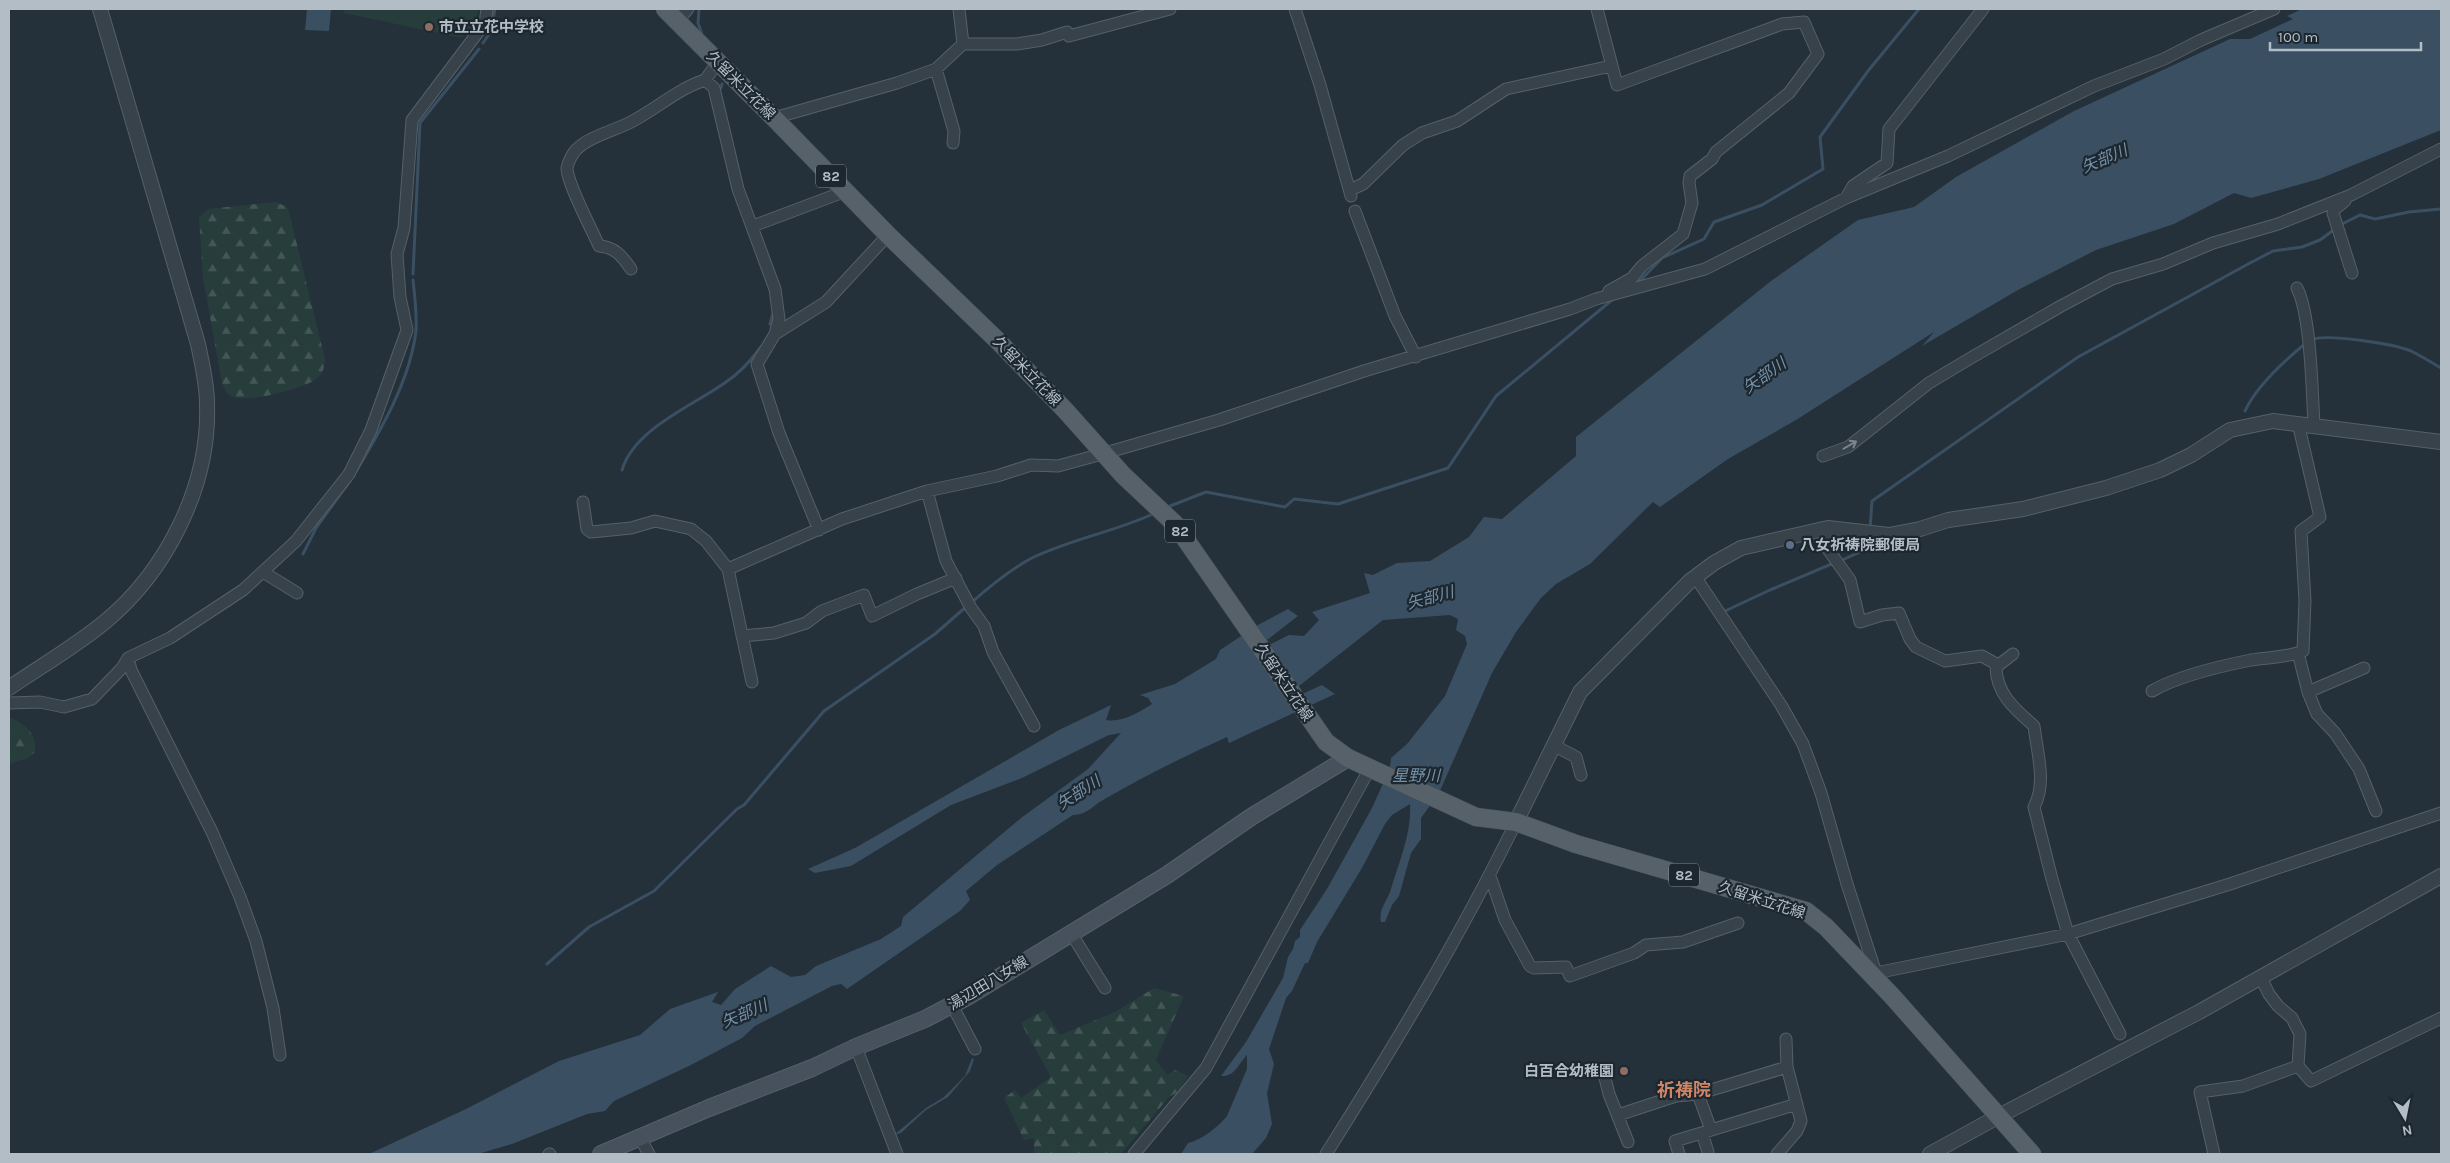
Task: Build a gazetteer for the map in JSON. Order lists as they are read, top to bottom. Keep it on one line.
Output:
{"streets":{"main road":["久留米立花線","82","湯辺田八女線"]},"crossings":[["久留米立花線","湯辺田八女線"]],"districts":["祈祷院"],"water":["矢部川","星野川"],"places":["市立立花中学校","八女祈祷院郵便局","白百合幼稚園"],"scale_bar":"100 m","north":"bottom"}
